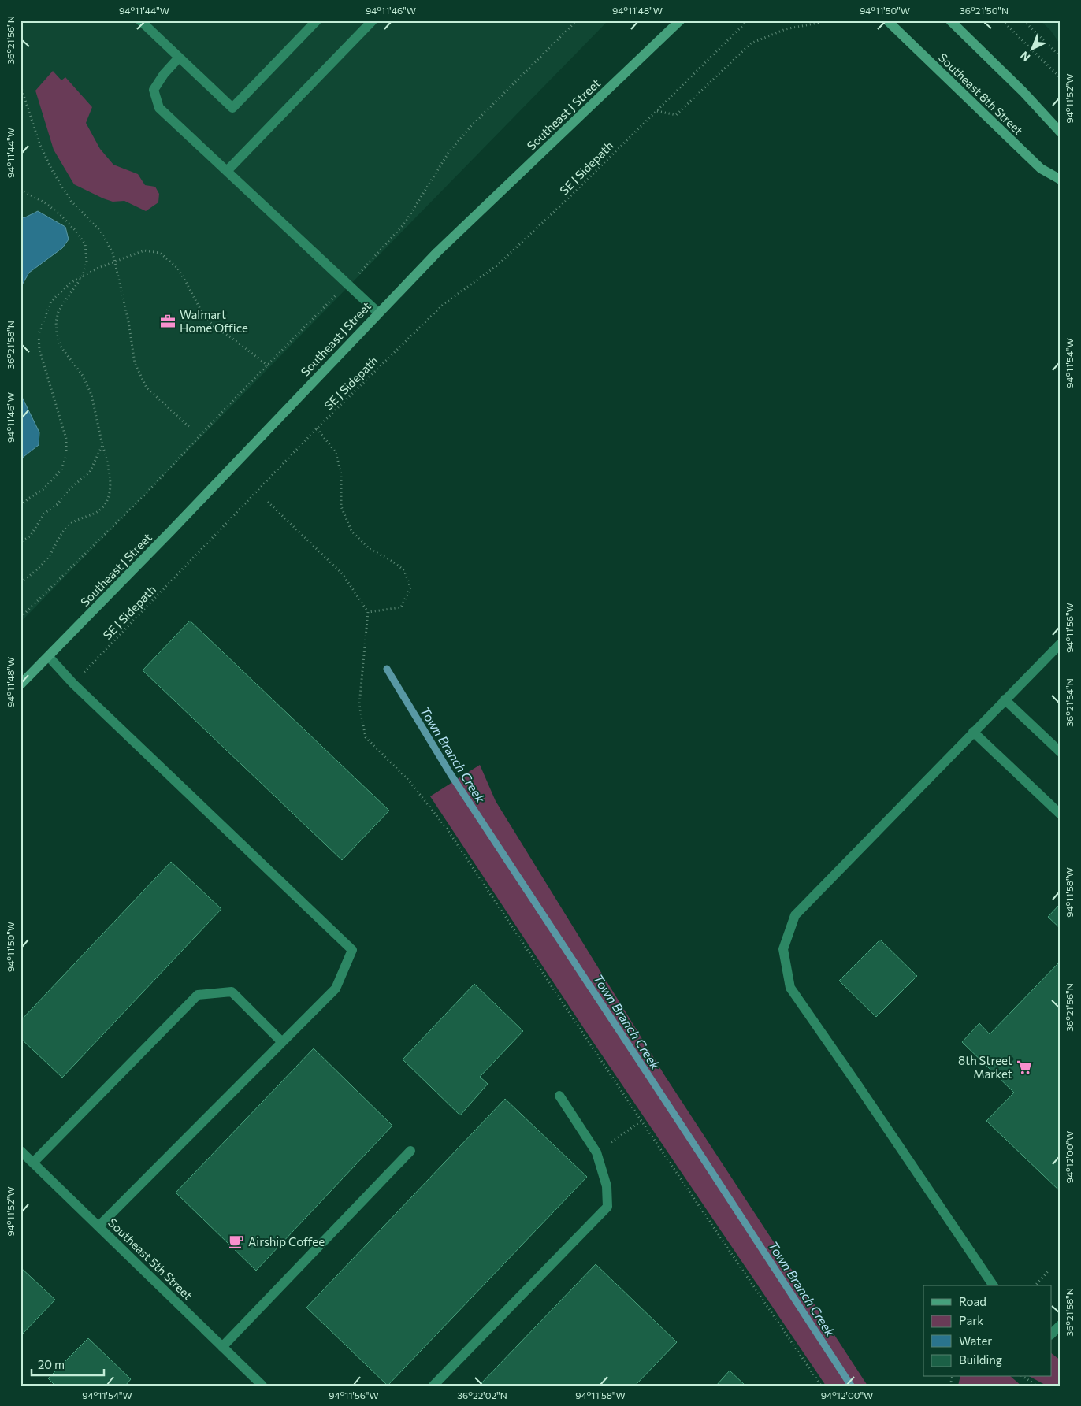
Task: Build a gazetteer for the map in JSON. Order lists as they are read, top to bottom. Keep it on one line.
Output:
{"streets":{"main road":["Southeast 8th Street","Southeast J Street"],"street":["Southeast 5th Street"],"path":["SE J Sidepath"]},"water":["Town Branch Creek"],"places":{"office":["Walmart Home Office"],"supermarket":["8th Street Market"],"cafe":["Airship Coffee"]},"legend":["Road","Park","Water","Building"],"scale_bar":"20 m","north":"bottom left","coordinates":["94°11'44\"W","94°11'46\"W","94°11'48\"W","94°11'50\"W","36°21'50\"N","36°21'56\"N","94°11'52\"W","36°21'58\"N","94°11'54\"W","94°11'56\"W","36°21'54\"N","94°11'58\"W","94°12'00\"W","36°22'02\"N"]}
